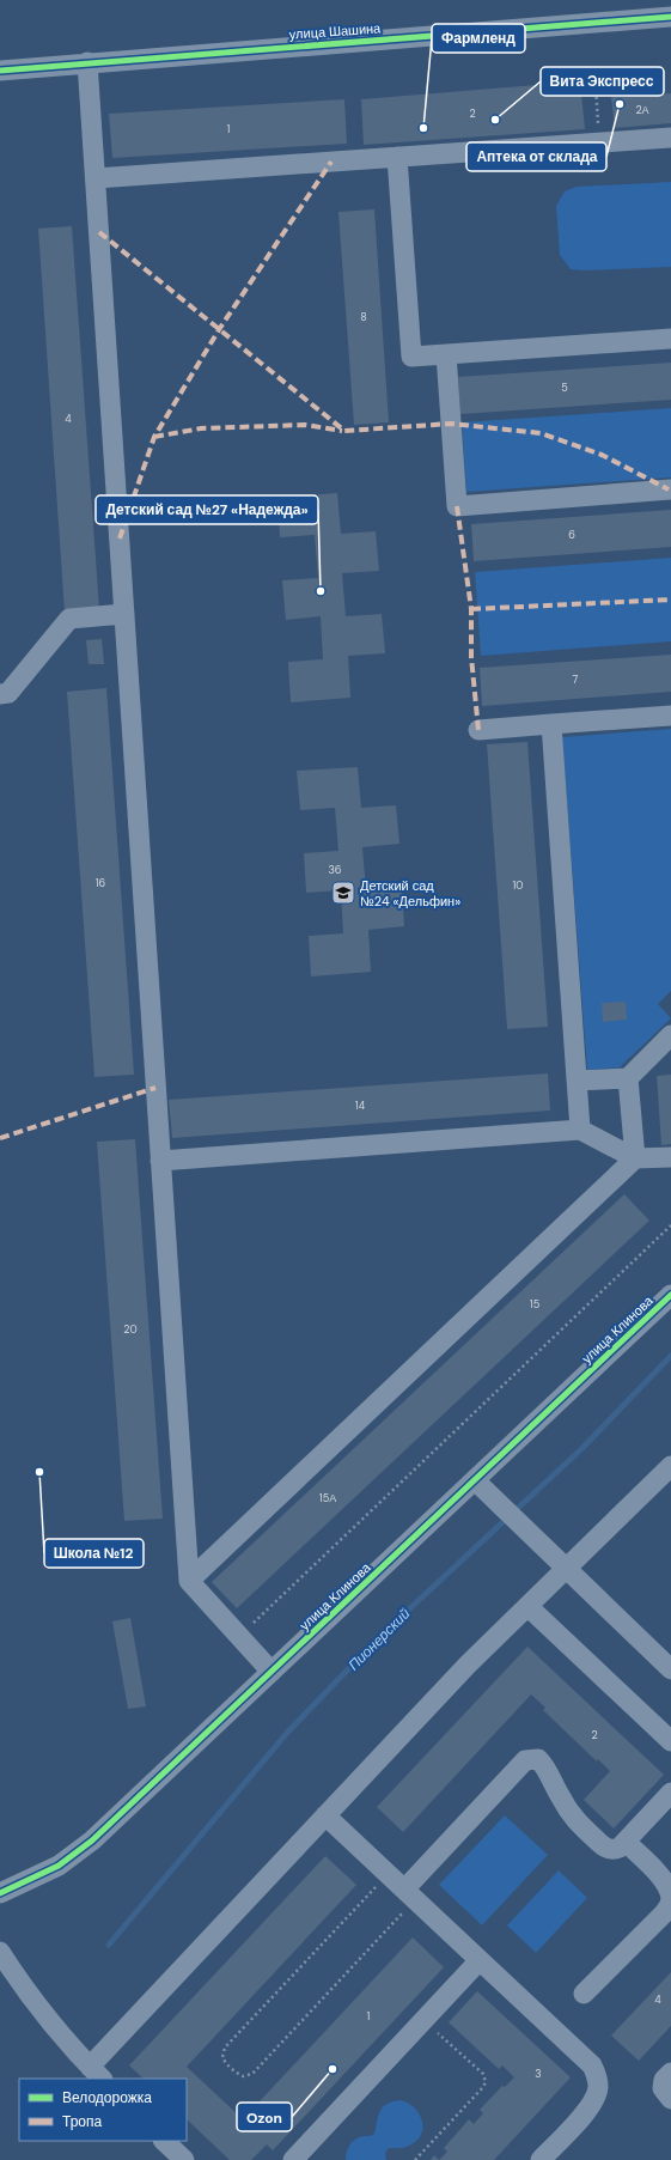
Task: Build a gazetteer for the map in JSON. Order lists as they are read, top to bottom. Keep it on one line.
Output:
{"streets":{"street":["улица Шашина","улица Клинова"]},"water":["Пионерский"],"places":{"other":["Аптека от склада","Вита Экспресс","Фармленд","Детский сад №27 «Надежда»","Школа №12","Ozon"],"school or university":["Детский сад №24 «Дельфин»"]},"house_numbers":["2А","2","1","8","5","4","6","7","36","16","10","14","15","20","15А","2","4","1","3"],"legend":["Велодорожка","Тропа"]}
